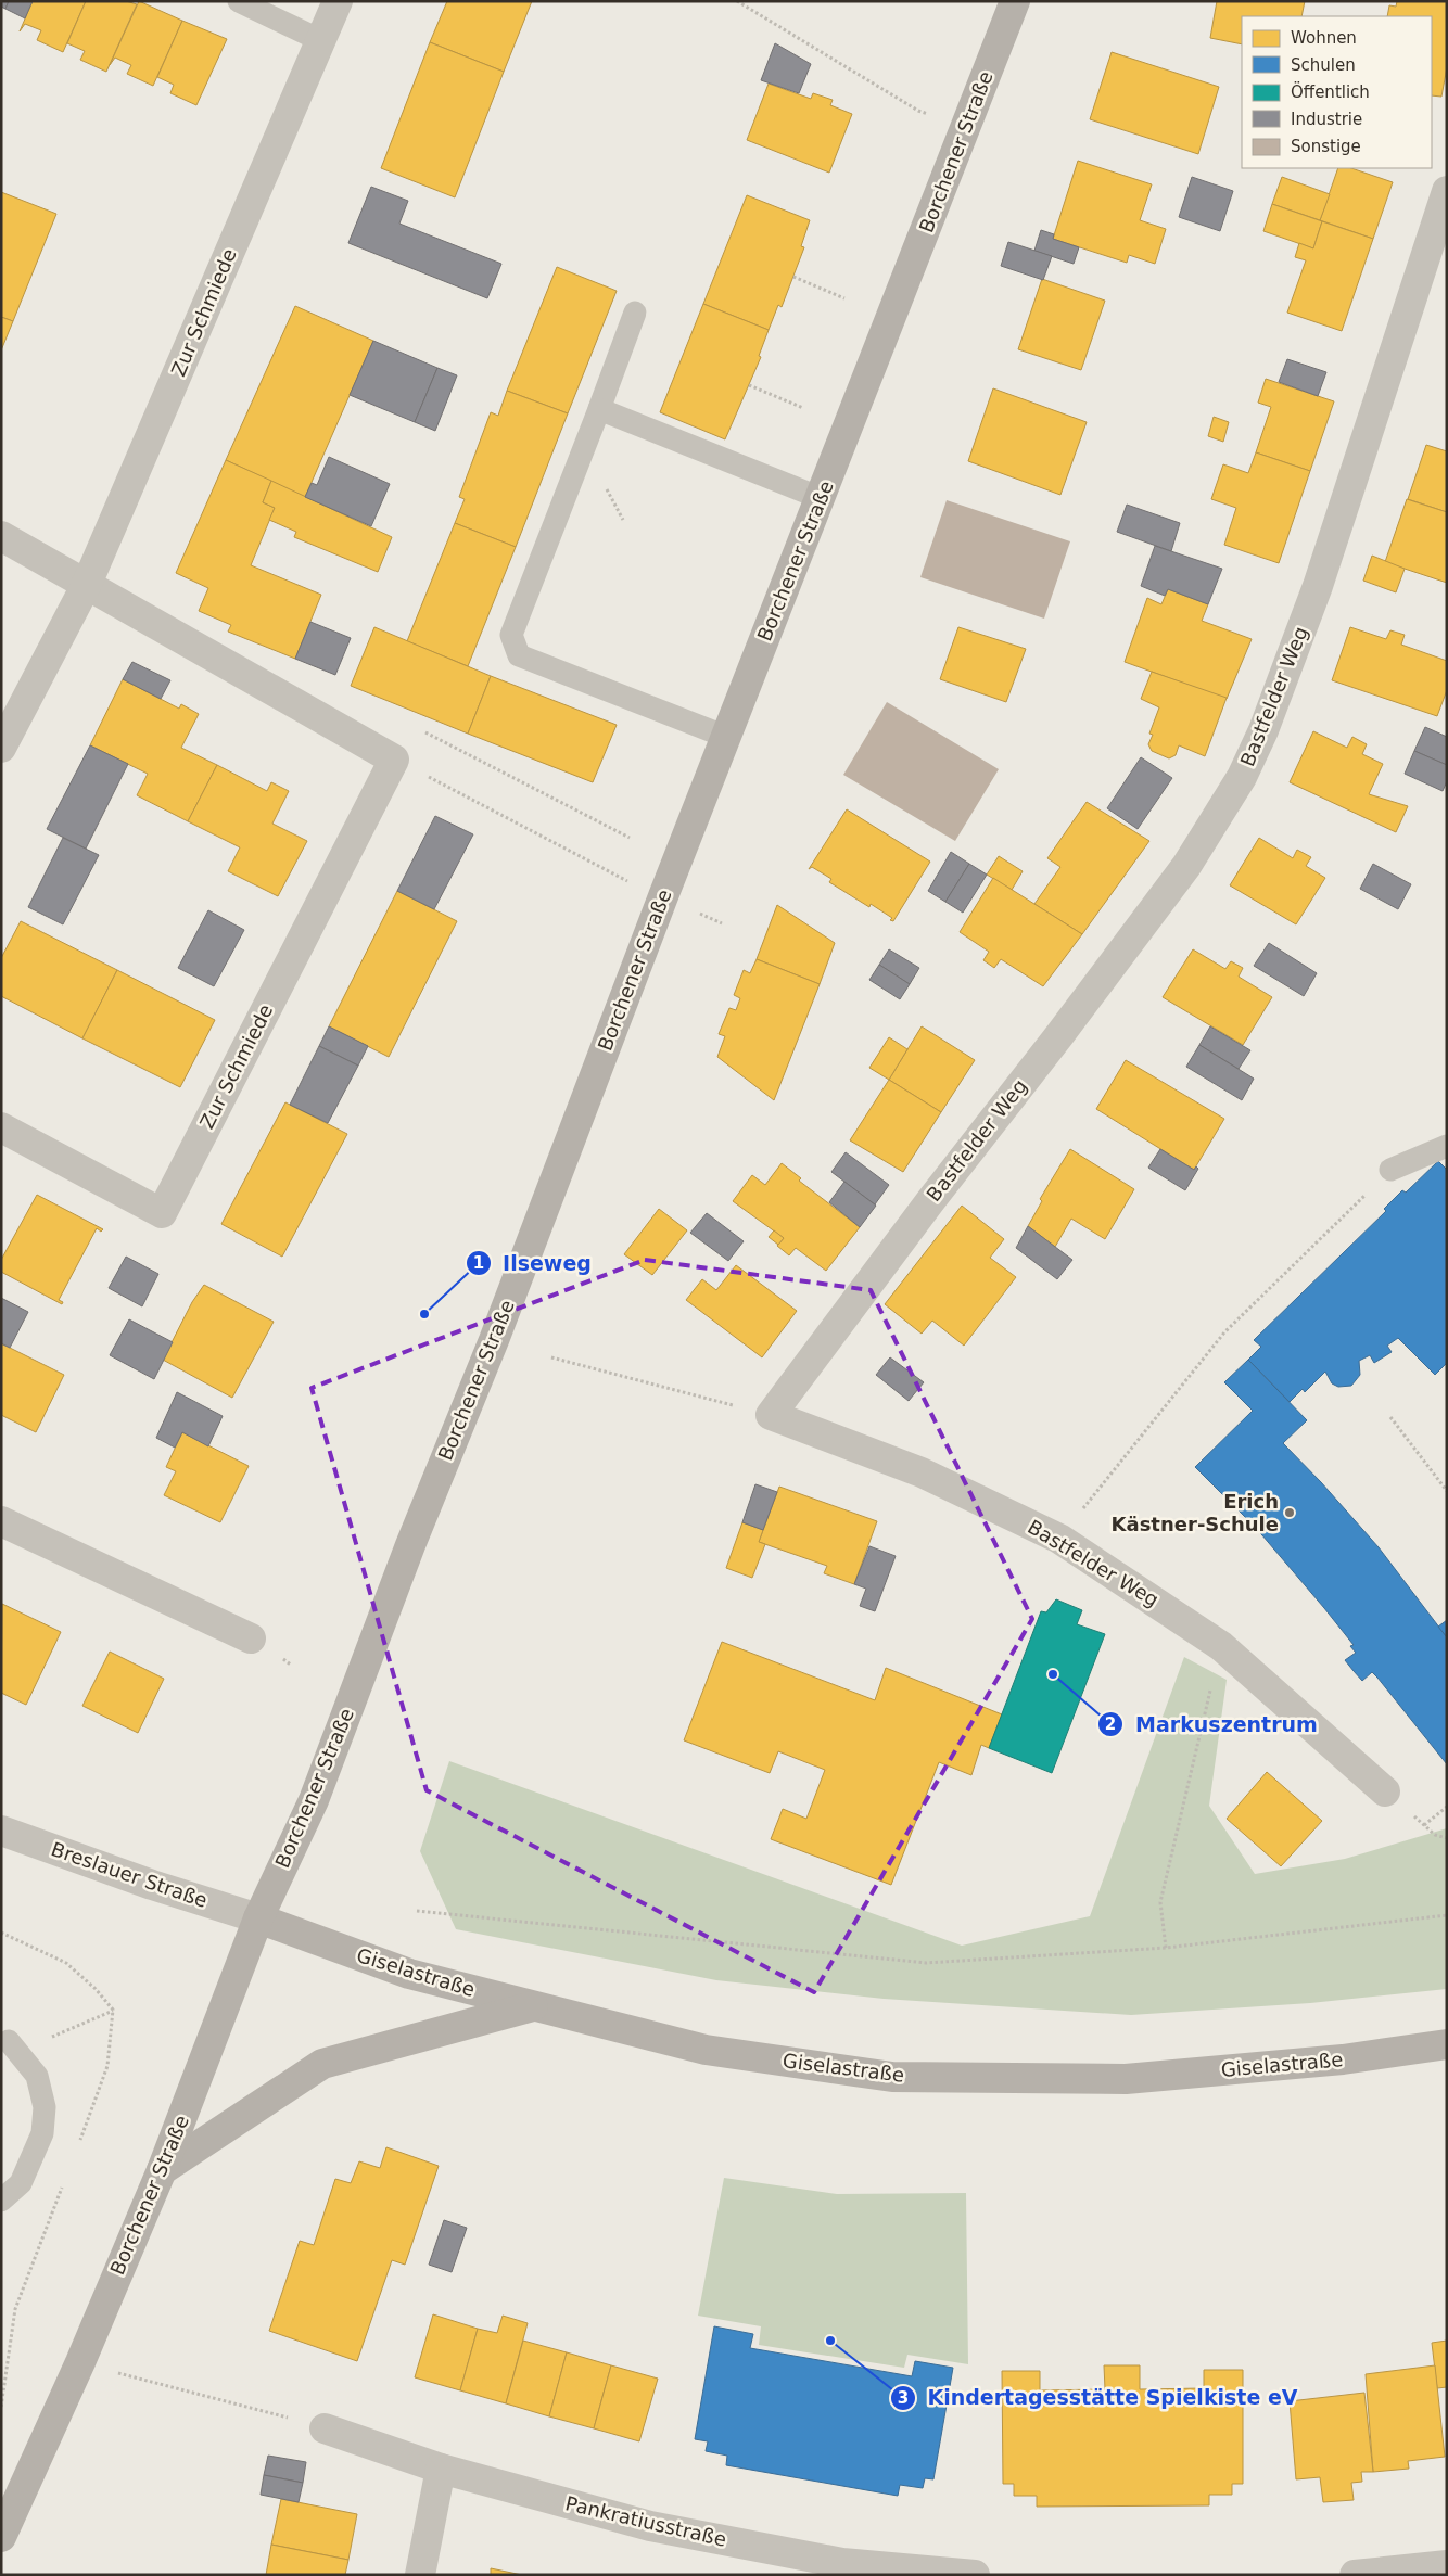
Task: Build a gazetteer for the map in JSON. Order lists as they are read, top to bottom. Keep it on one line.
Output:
{"streets":{"main road":["Borchener Straße","Giselastraße"],"street":["Zur Schmiede","Bastfelder Weg","Breslauer Straße","Pankratiusstraße"]},"crossings":[["Borchener Straße","Breslauer Straße"],["Borchener Straße","Giselastraße"],["Breslauer Straße","Giselastraße"]],"places":["Ilseweg","Erich Kästner-Schule","Markuszentrum","Kindertagesstätte Spielkiste eV"],"legend":["Wohnen","Schulen","Öffentlich","Industrie","Sonstige"]}
